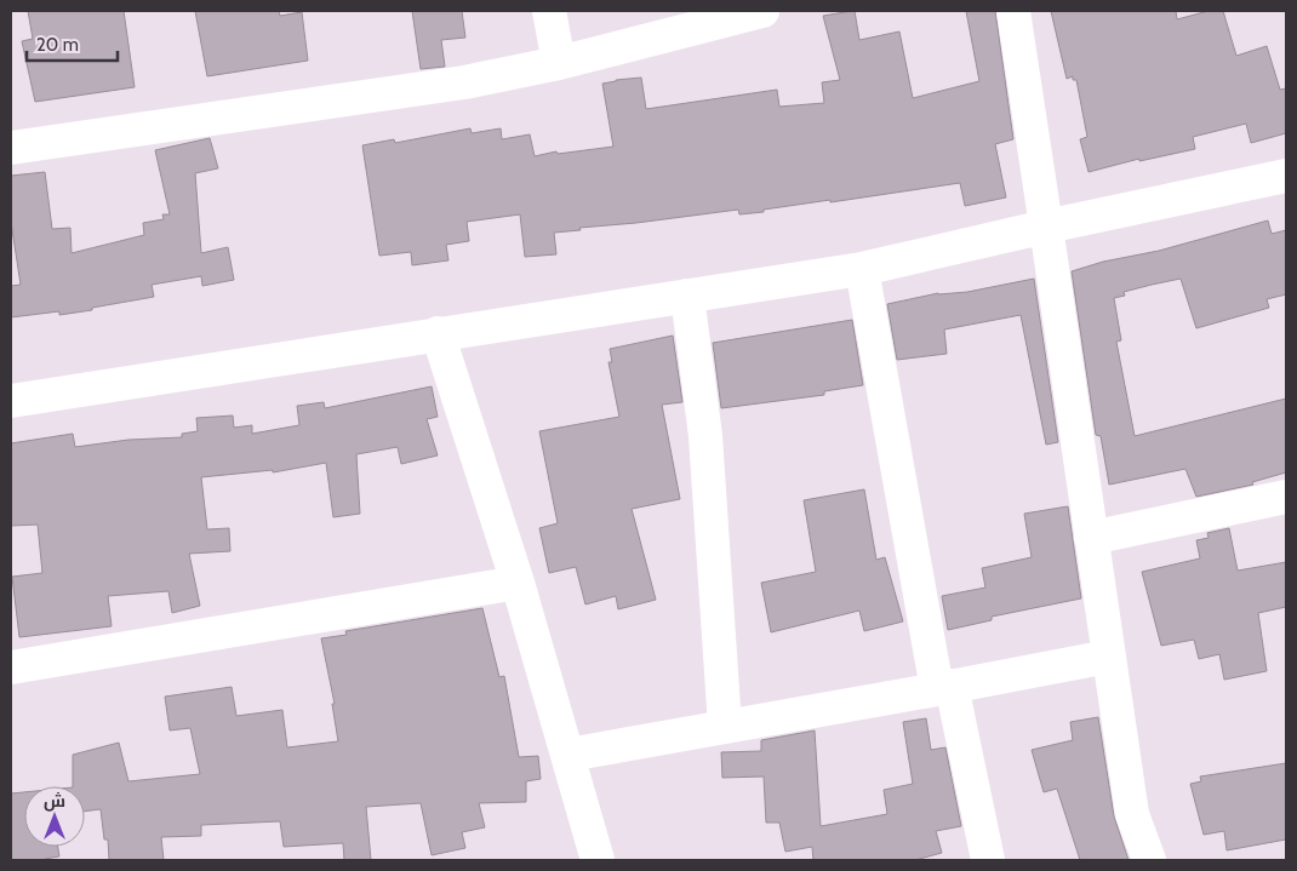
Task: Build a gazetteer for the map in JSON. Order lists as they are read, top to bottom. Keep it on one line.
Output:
{"scale_bar":"20 m","north":"top"}
